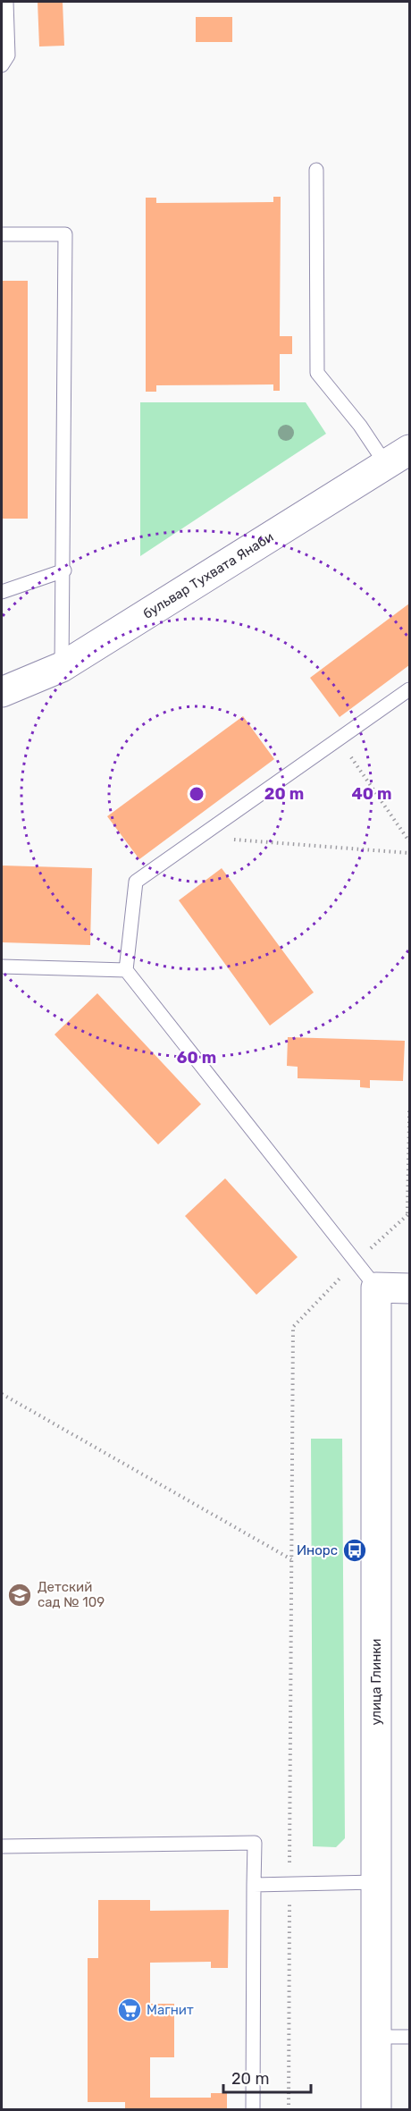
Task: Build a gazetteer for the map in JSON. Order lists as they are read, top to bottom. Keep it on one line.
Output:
{"streets":{"street":["бульвар Тухвата Янаби","улица Глинки"]},"places":{"bus stop":["Инорс"],"school or university":["Детский сад № 109"],"supermarket":["Магнит"]},"scale_bar":"20 m","rings":["20 m","40 m","60 m"]}
